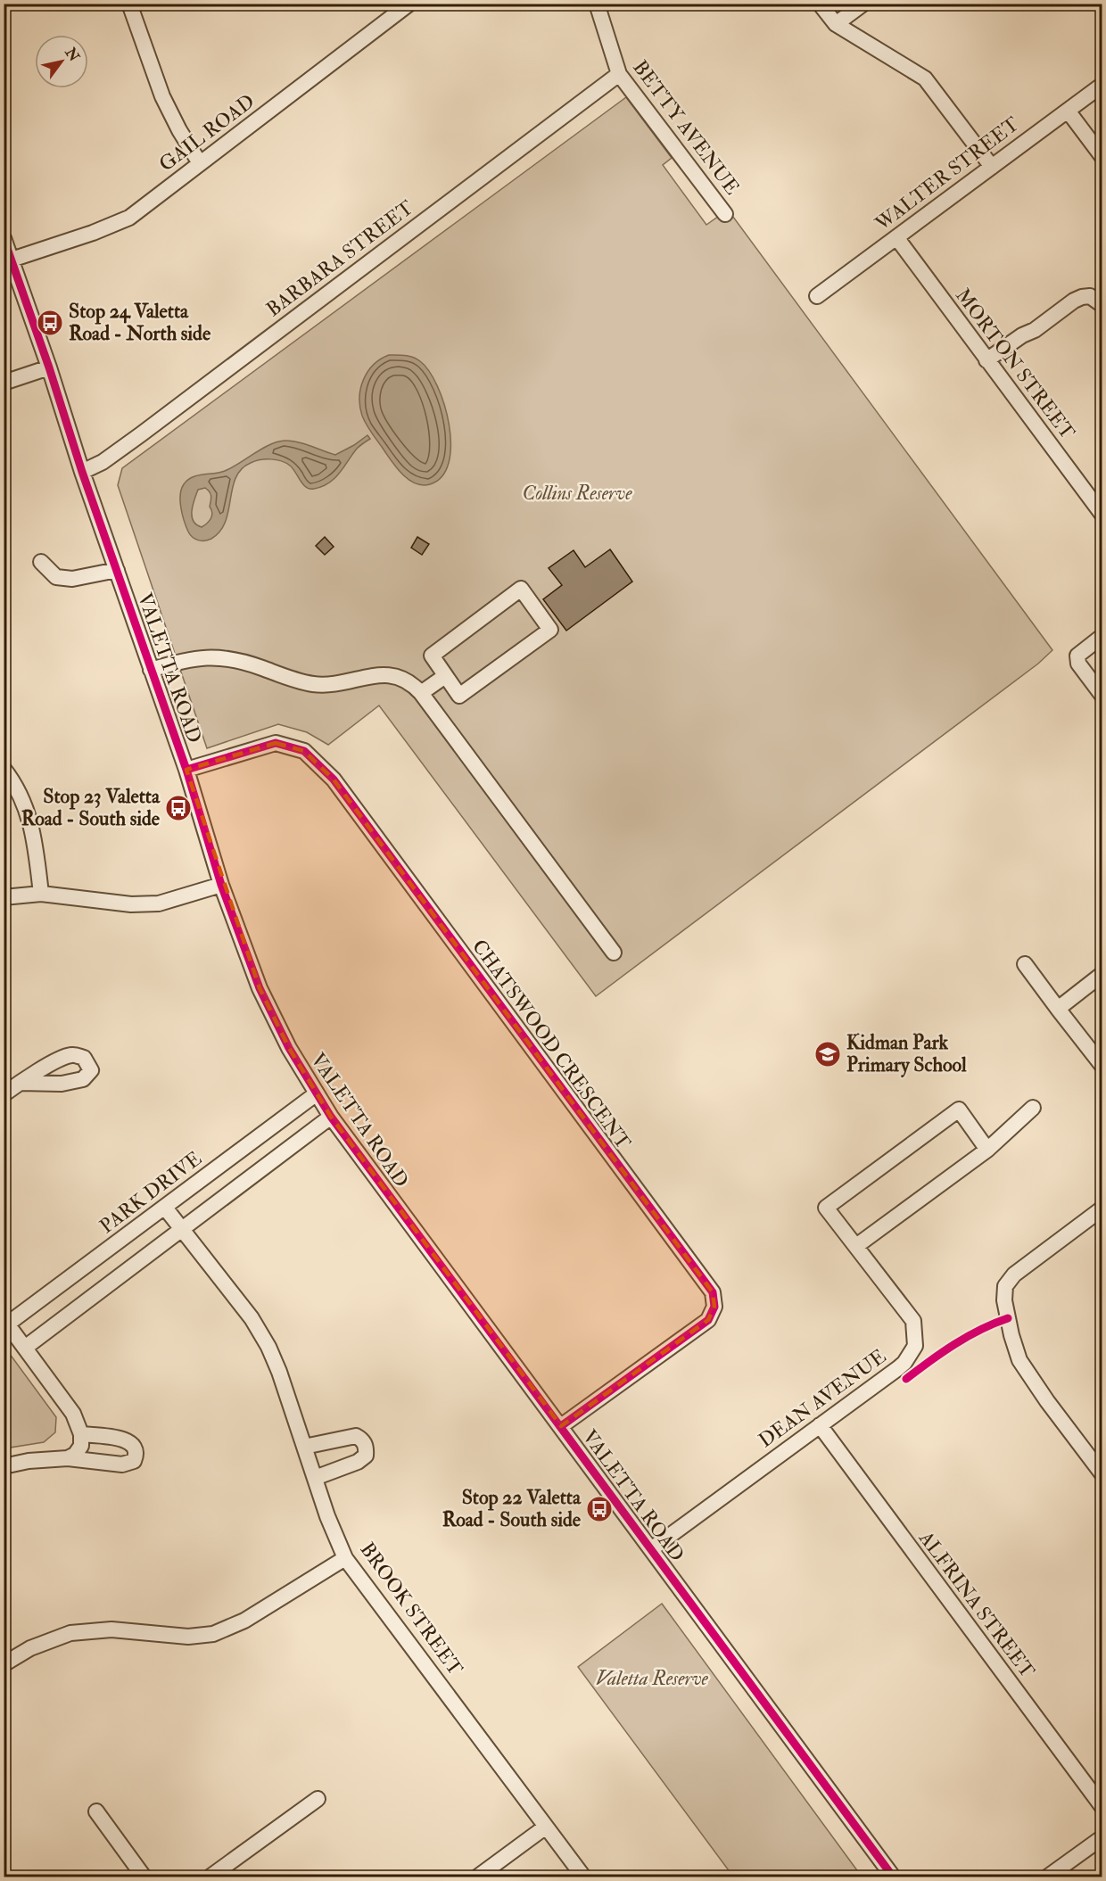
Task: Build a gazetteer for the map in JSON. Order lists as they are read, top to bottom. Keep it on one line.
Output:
{"streets":{"street":["BETTY AVENUE","GAIL ROAD","WALTER STREET","BARBARA STREET","MORTON STREET","VALETTA ROAD","CHATSWOOD CRESCENT","PARK DRIVE","DEAN AVENUE","ALFRINA STREET","BROOK STREET"]},"crossings":[["BETTY AVENUE","BARBARA STREET"],["GAIL ROAD","VALETTA ROAD"],["WALTER STREET","MORTON STREET"],["BARBARA STREET","VALETTA ROAD"],["VALETTA ROAD","CHATSWOOD CRESCENT"],["VALETTA ROAD","PARK DRIVE"],["VALETTA ROAD","DEAN AVENUE"],["PARK DRIVE","BROOK STREET"],["DEAN AVENUE","ALFRINA STREET"]],"parks":["Collins Reserve","Valetta Reserve"],"places":{"bus stop":["Stop 24 Valetta Road - North side","Stop 23 Valetta Road - South side","Stop 22 Valetta Road - South side"],"school or university":["Kidman Park Primary School"]},"north":"top right"}
